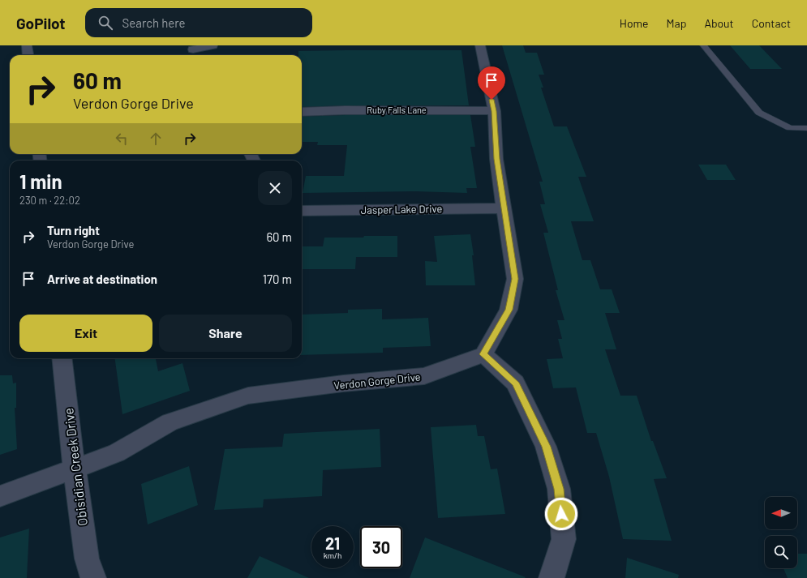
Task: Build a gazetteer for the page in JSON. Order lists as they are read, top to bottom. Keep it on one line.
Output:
{"streets":{"street":["Ruby Falls Lane","Jasper Lake Drive","Verdon Gorge Drive","Obisidian Creek Drive"]},"crossings":[["Verdon Gorge Drive","Obisidian Creek Drive"]],"north":"left","page":{"header":"GoPilot","search":"Search here","nav":["Home","Map","About","Contact"],"turn":["60 m","Verdon Gorge Drive"],"heading":["1 min","230 m · 22:02"],"list":[{"name":"Turn right","note":"Verdon Gorge Drive","value":"60 m"},{"name":"Arrive at destination","value":"170 m"}],"buttons":["Exit","Share"],"speed":"21 km/h","limit":"30"}}
